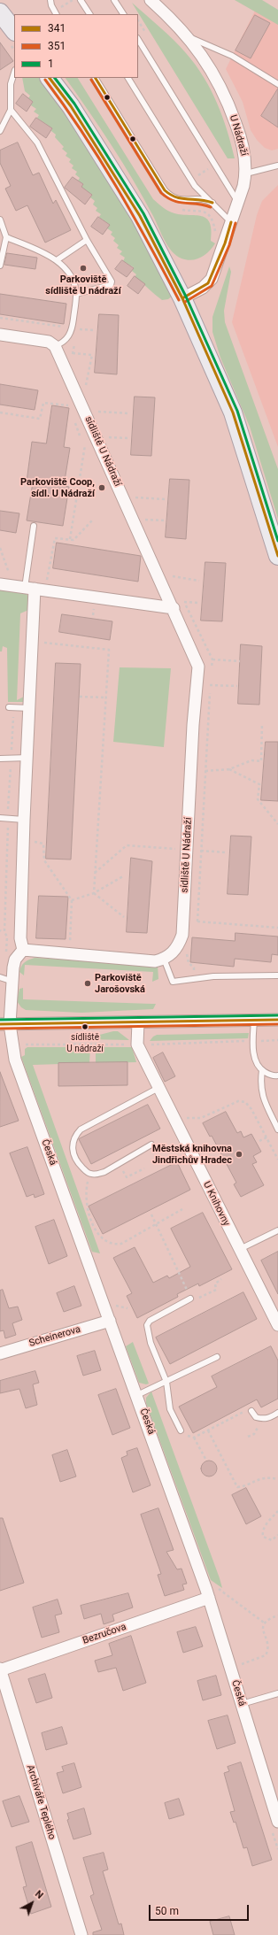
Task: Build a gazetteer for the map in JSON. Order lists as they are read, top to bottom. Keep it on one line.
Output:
{"streets":{"street":["U Nádraží","sídliště U Nádraží","Česká","U Knihovny","Scheinerova","Bezručova","Archiváře Teplého"]},"crossings":[["Česká","Scheinerova"],["Česká","Bezručova"],["Bezručova","Archiváře Teplého"]],"places":["Parkoviště sídliště U nádraží","Parkoviště Coop, sídl. U Nádraží","Parkoviště Jarošovská","sídliště U nádraží","Městská knihovna Jindřichův Hradec"],"lines":["transit line 341","transit line 1","transit line 351"],"legend":["341","351","1"],"scale_bar":"50 m","north":"top right"}
